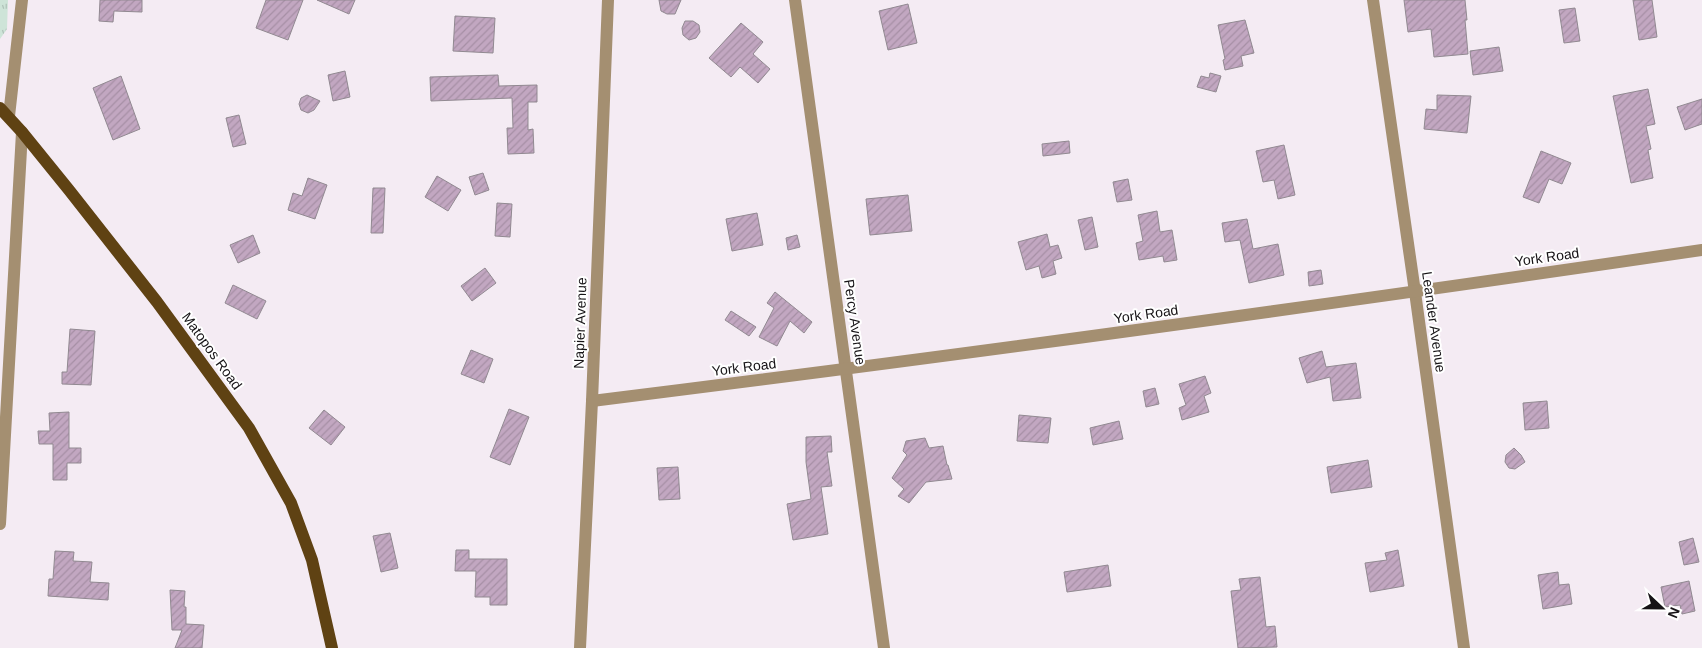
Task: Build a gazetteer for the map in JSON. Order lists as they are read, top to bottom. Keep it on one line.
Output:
{"streets":{"main road":["Matopos Road"],"street":["York Road","Percy Avenue","Leander Avenue","Napier Avenue"]},"crossings":[["York Road","Percy Avenue"],["York Road","Leander Avenue"],["York Road","Napier Avenue"]],"north":"right"}
